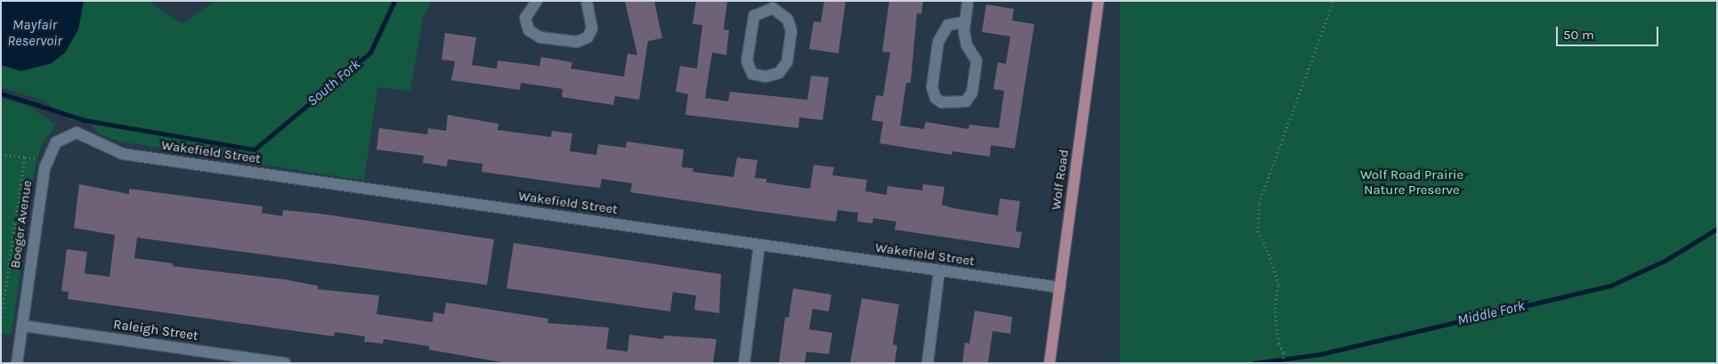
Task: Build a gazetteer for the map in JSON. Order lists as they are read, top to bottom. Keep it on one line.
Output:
{"streets":{"main road":["Wolf Road"],"street":["Wakefield Street","Boeger Avenue","Raleigh Street"]},"crossings":[["Wakefield Street","Wolf Road"],["Wakefield Street","Boeger Avenue"],["Boeger Avenue","Raleigh Street"]],"water":["Mayfair Reservoir","South Fork","Middle Fork"],"parks":["Wolf Road Prairie Nature Preserve"],"scale_bar":"50 m"}
